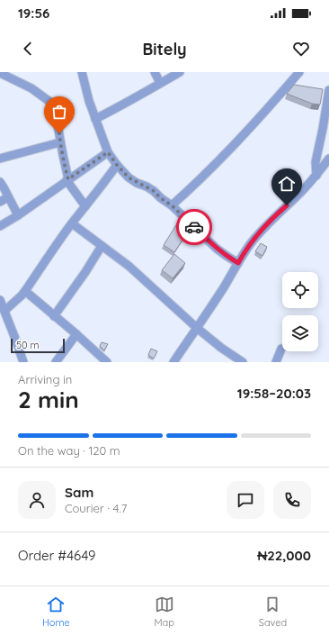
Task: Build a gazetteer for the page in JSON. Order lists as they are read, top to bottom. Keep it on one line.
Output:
{"scale_bar":"50 m","page":{"status":"19:56","header":"Bitely","scale":"50 m","heading":["2 min","Arriving in","19:58–20:03"],"panel":["Sam","Courier · 4.7","Order #4649","₦22,000"],"bar":"On the way · 120 m","tabs":["Home","Map","Saved"]}}
